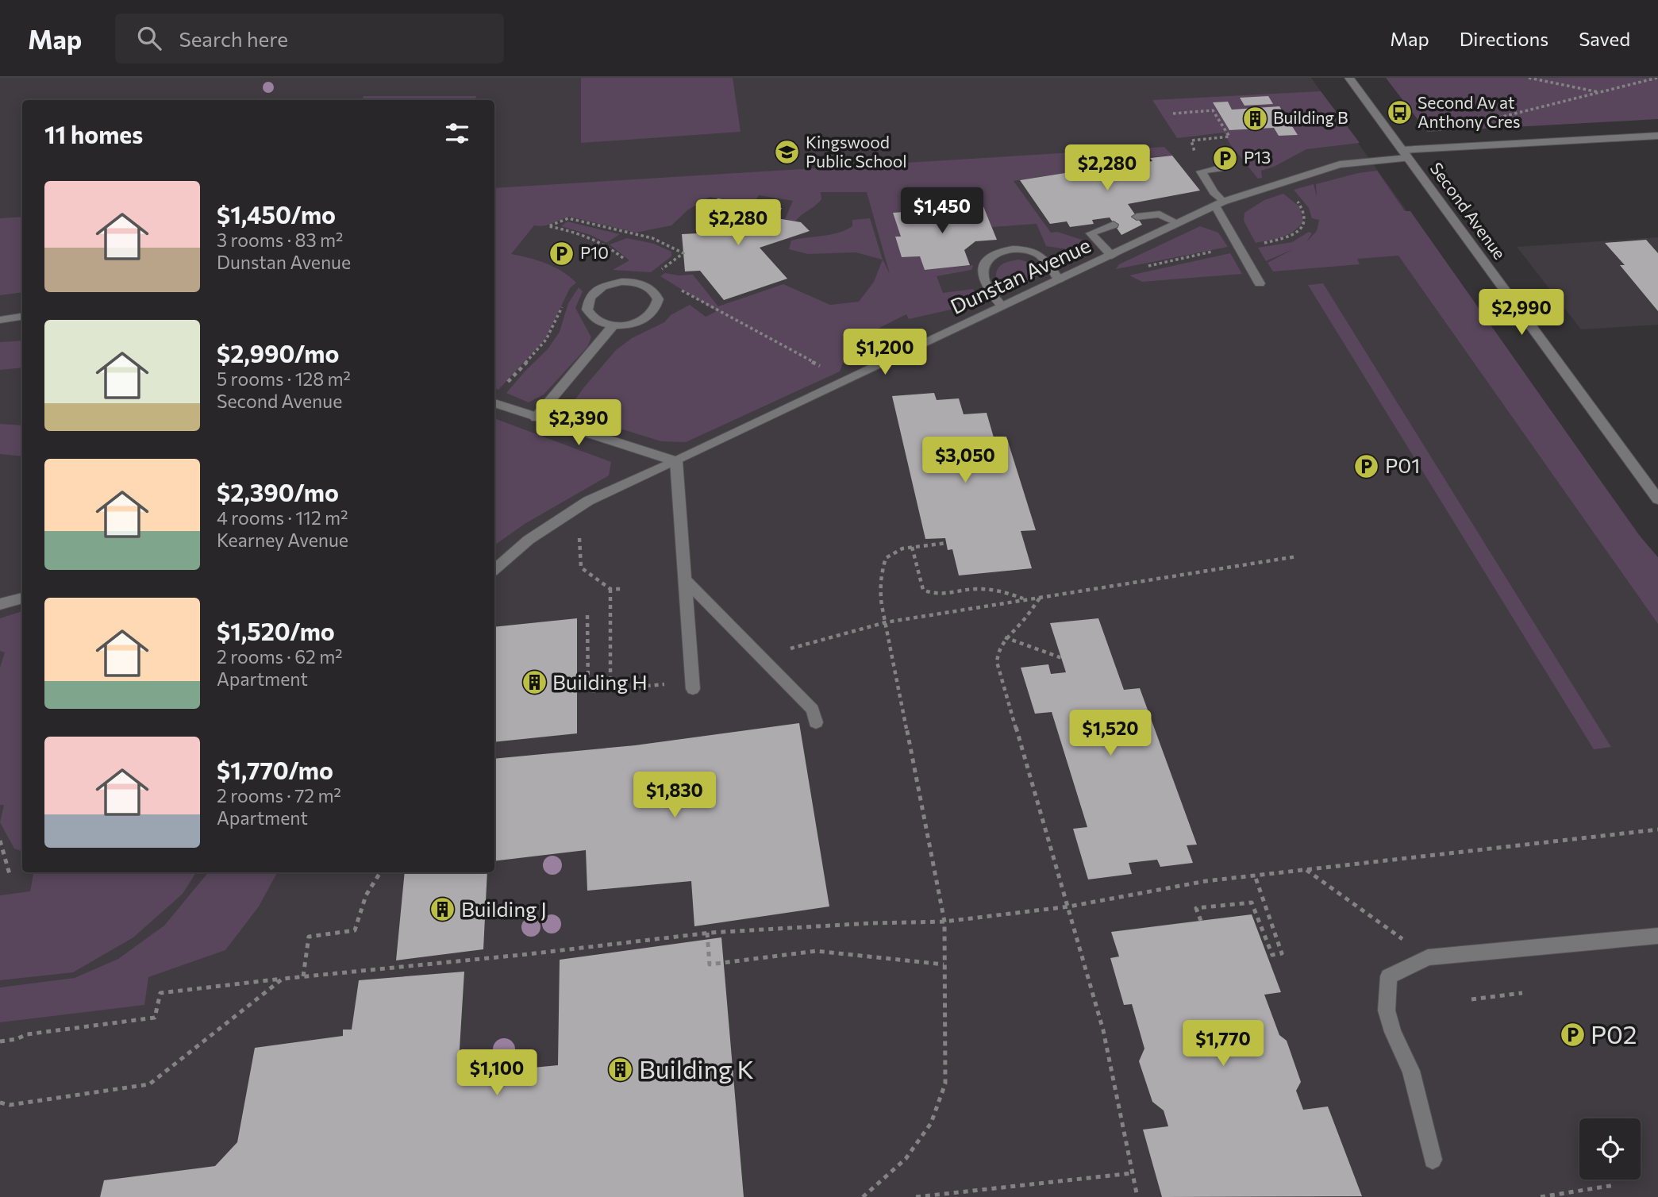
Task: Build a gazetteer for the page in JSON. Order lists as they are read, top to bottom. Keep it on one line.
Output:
{"streets":{"street":["Second Avenue","Dunstan Avenue"]},"crossings":[["Second Avenue","Dunstan Avenue"]],"places":{"bus stop":["Second Av at Anthony Cres"],"building":["Building B","Building H","Building J","Building K"],"school or university":["Kingswood Public School"],"parking":["P13","P10","P01","P02"]},"page":{"header":"Map","search":"Search here","nav":["Map","Directions","Saved"],"heading":"11 homes","price":["$2,280","$1,450","$2,280","$2,990","$1,200","$2,390","$3,050","$1,520","$1,830","$1,770","$1,100"],"list":[{"name":"$1,450/mo","note":"3 rooms · 83 m² · Dunstan Avenue"},{"name":"$2,990/mo","note":"5 rooms · 128 m² · Second Avenue"},{"name":"$2,390/mo","note":"4 rooms · 112 m² · Kearney Avenue"},{"name":"$1,520/mo","note":"2 rooms · 62 m² · Apartment"},{"name":"$1,770/mo","note":"2 rooms · 72 m² · Apartment"}]}}
